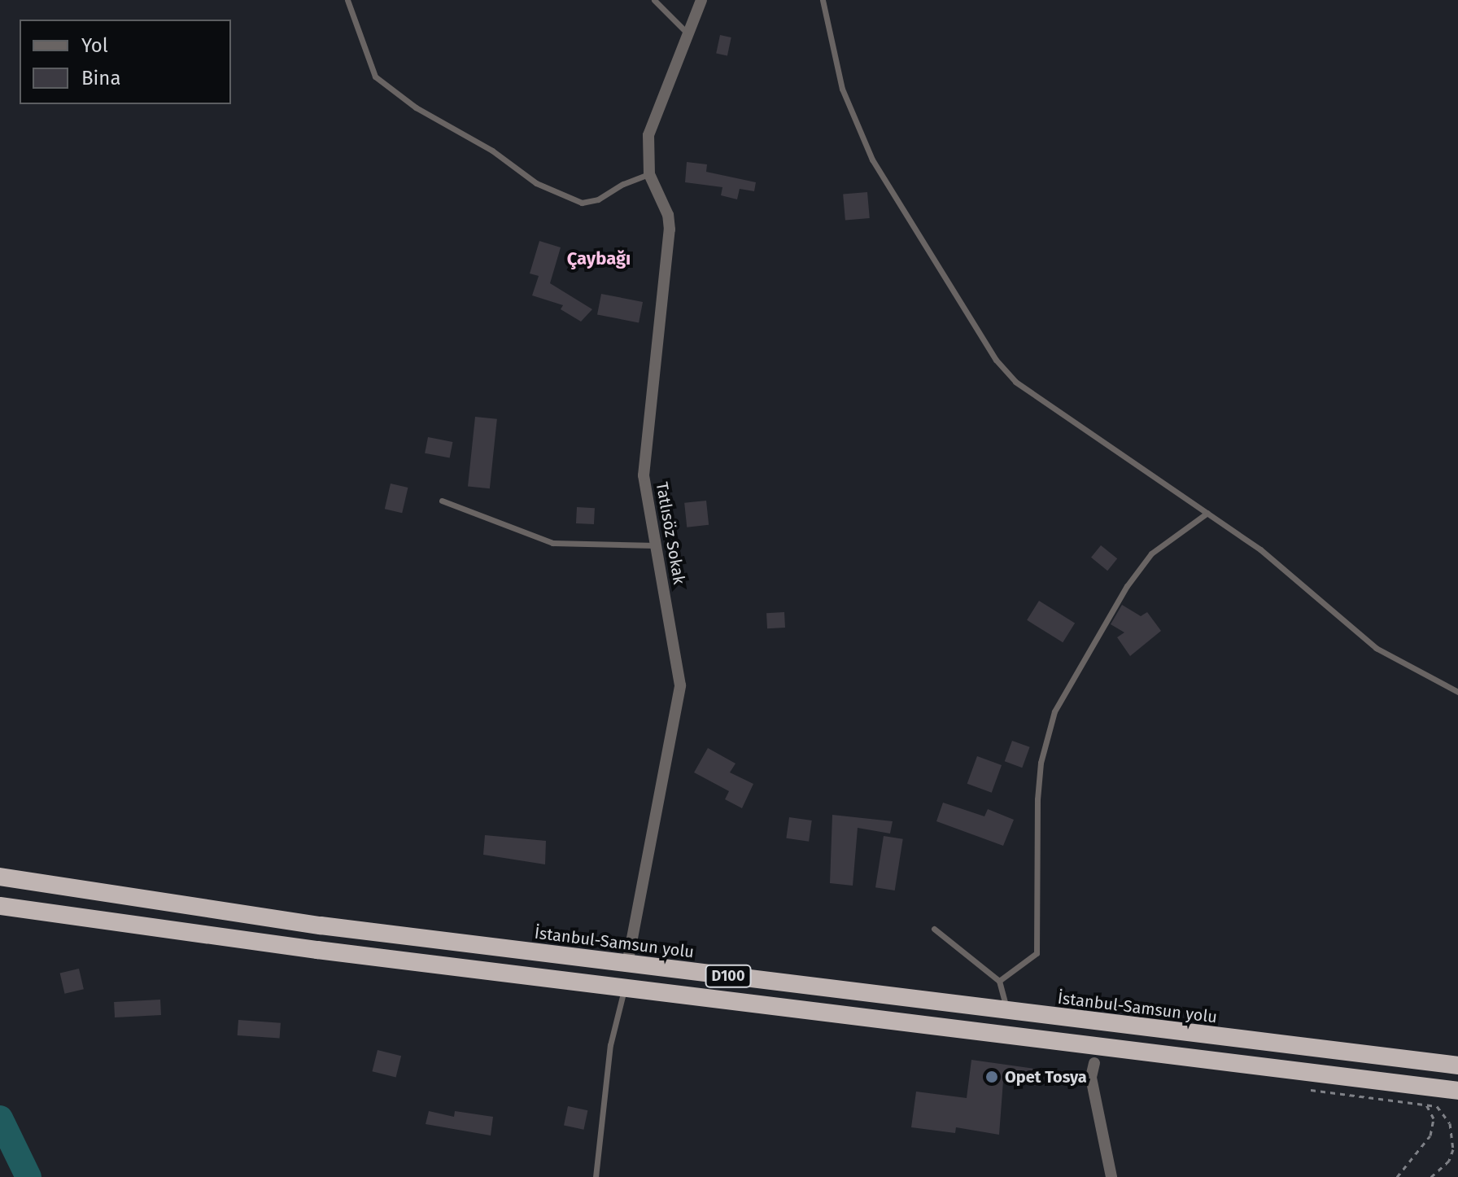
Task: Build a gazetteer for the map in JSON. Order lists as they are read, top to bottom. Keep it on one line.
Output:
{"streets":{"highway":["İstanbul-Samsun yolu","D100"],"street":["Tatlısöz Sokak"]},"crossings":[["Tatlısöz Sokak","İstanbul-Samsun yolu"]],"districts":["Çaybağı"],"places":["Opet Tosya"],"legend":["Yol","Bina"]}
